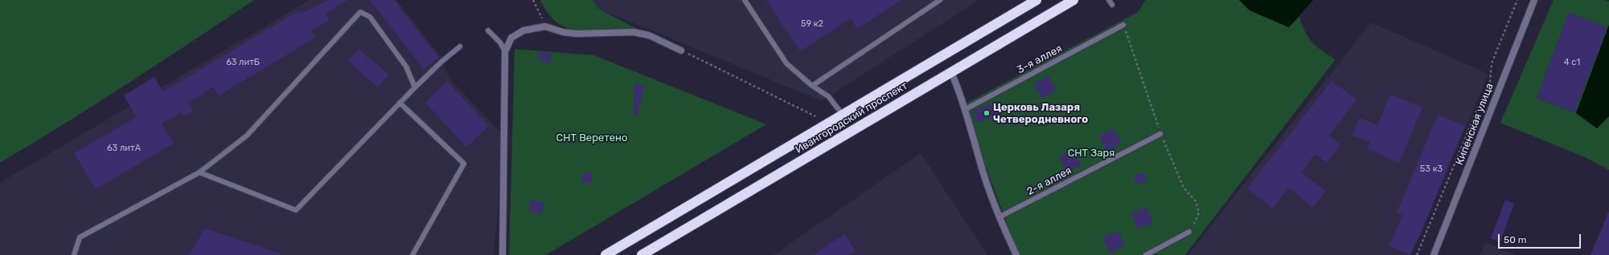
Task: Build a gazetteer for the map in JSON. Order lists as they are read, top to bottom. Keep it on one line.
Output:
{"streets":{"highway":["Ивангородский проспект"],"street":["Кипенская улица"],"lane":["3-я аллея","2-я аллея"]},"parks":["СНТ Веретено","СНТ Заря"],"places":["Церковь Лазаря Четверодневного"],"house_numbers":["59 к2","63 литБ","4 с1","63 литА","53 к3"],"scale_bar":"50 m"}
